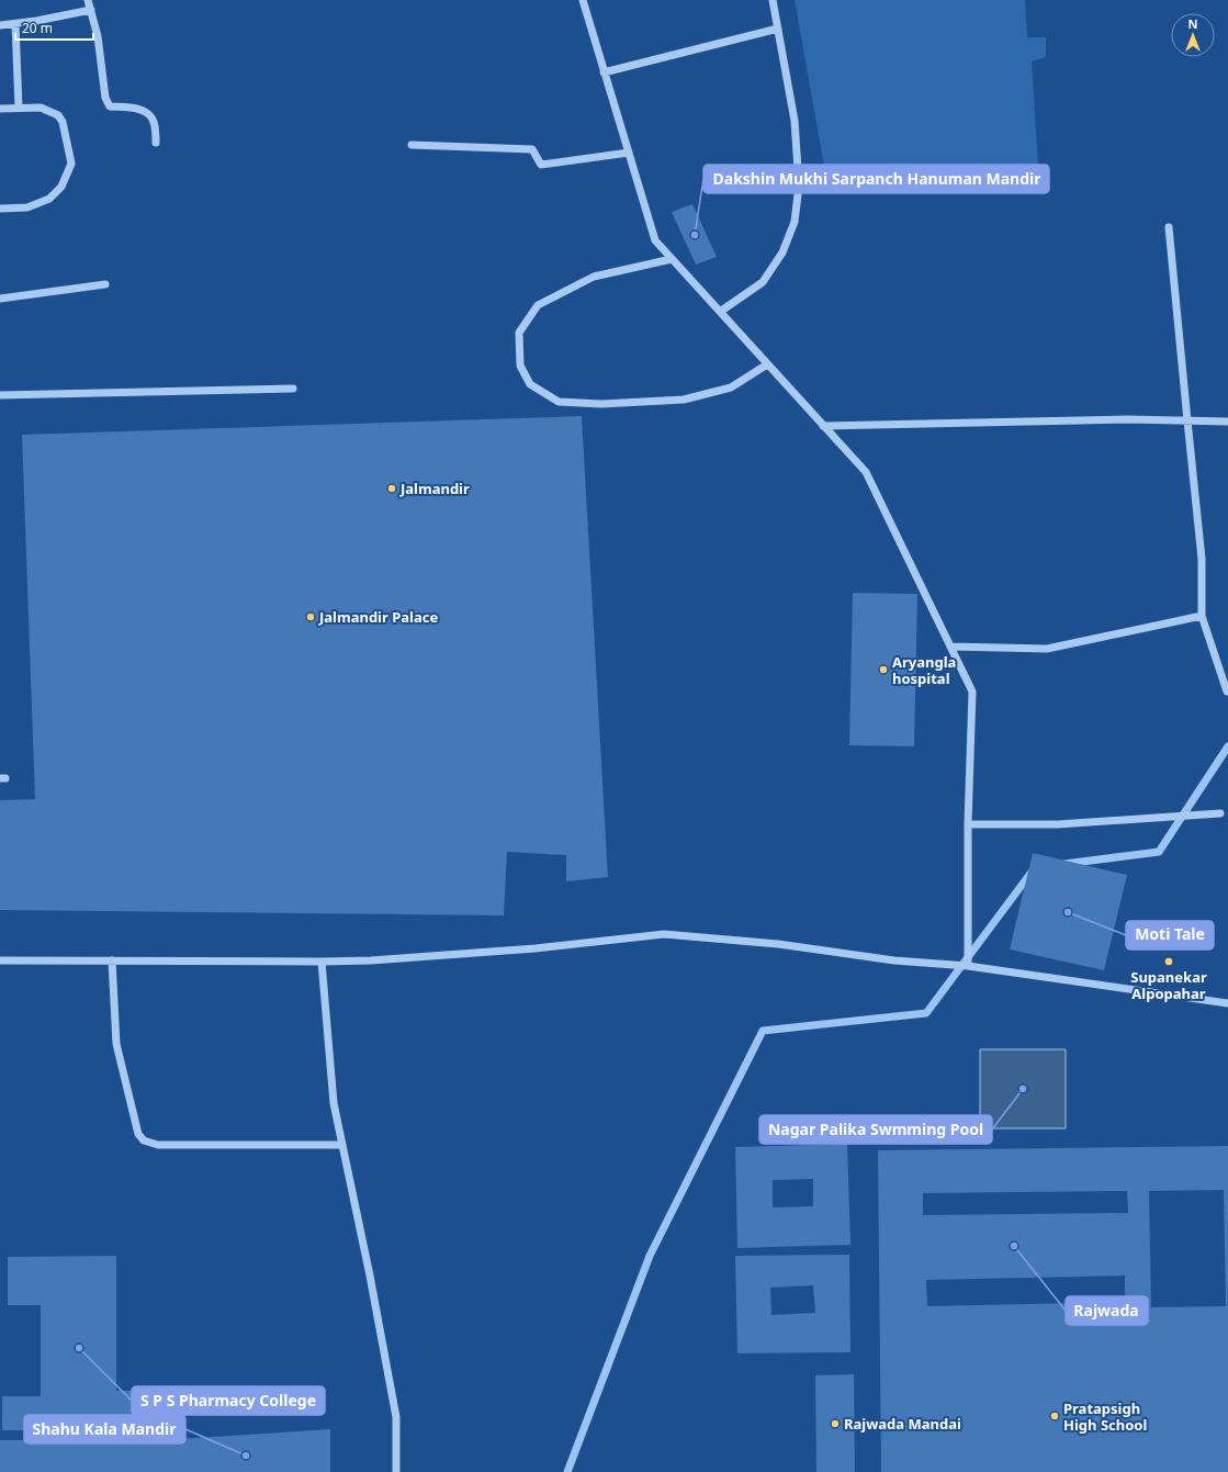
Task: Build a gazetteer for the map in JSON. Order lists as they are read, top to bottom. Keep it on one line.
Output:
{"places":["Dakshin Mukhi Sarpanch Hanuman Mandir","Jalmandir","Jalmandir Palace","Aryangla hospital","Moti Tale","Supanekar Alpopahar","Nagar Palika Swmming Pool","Rajwada","S P S Pharmacy College","Pratapsigh High School","Rajwada Mandai","Shahu Kala Mandir"],"scale_bar":"20 m","north":"top"}
